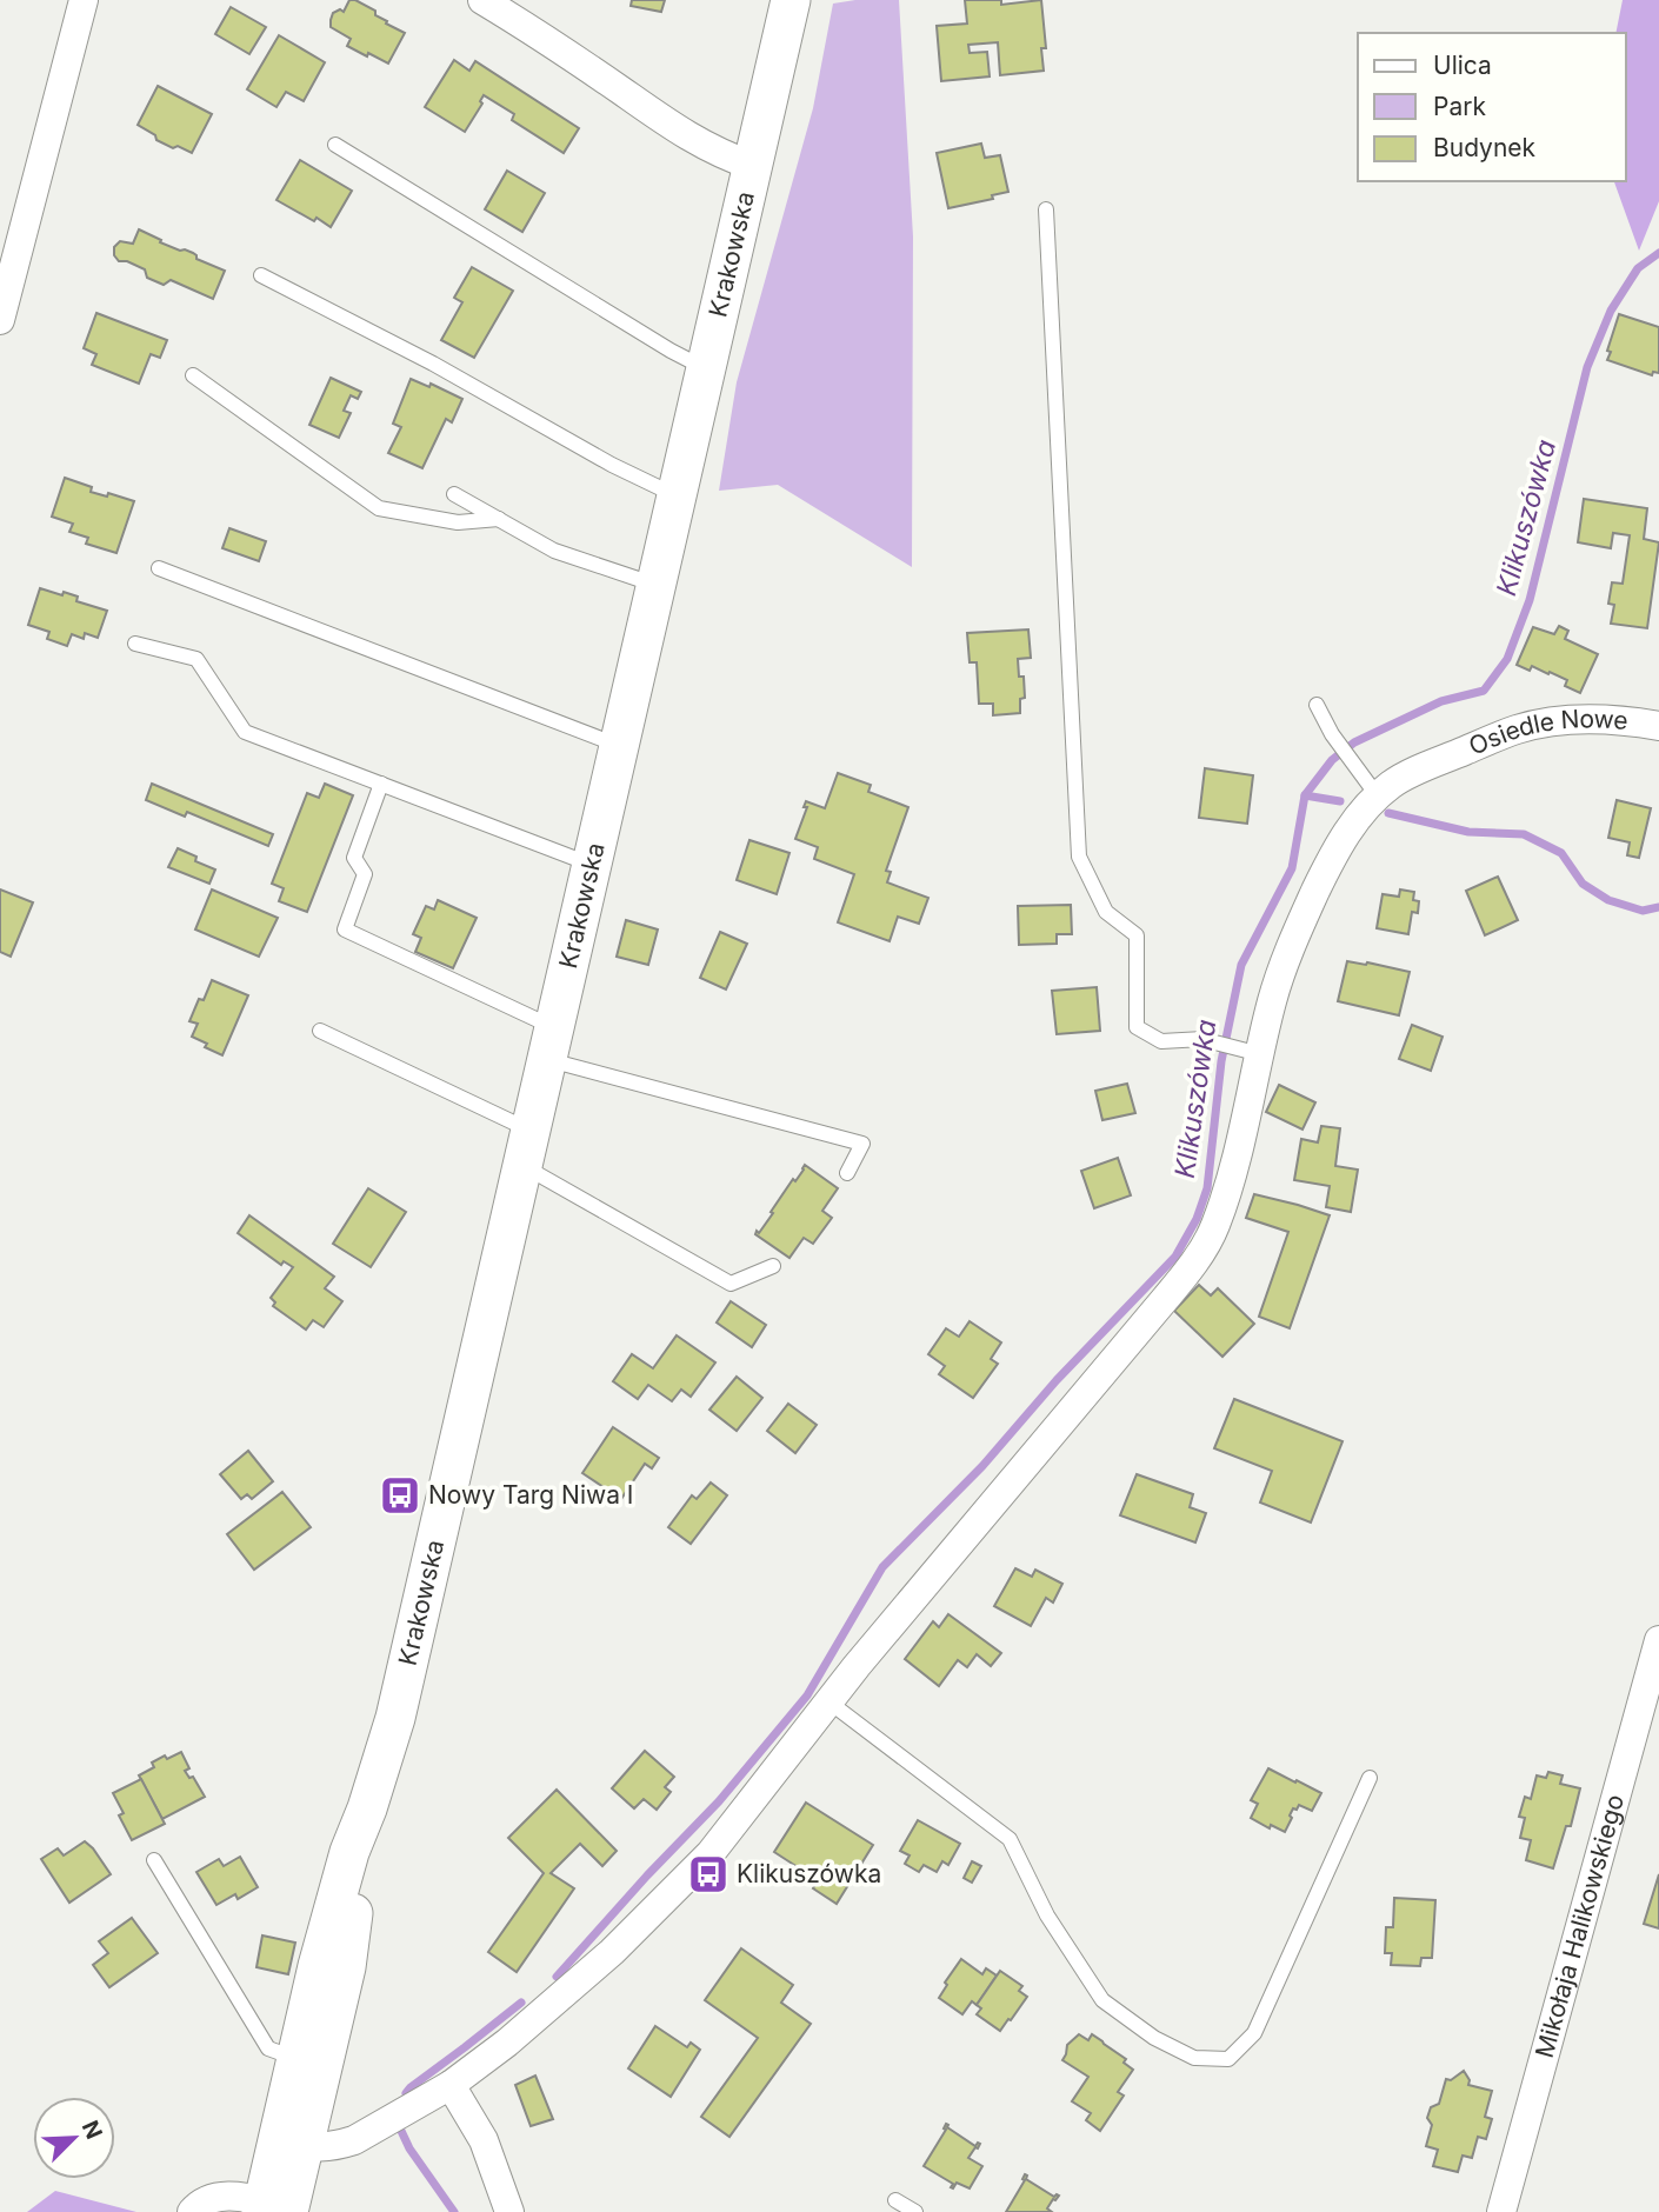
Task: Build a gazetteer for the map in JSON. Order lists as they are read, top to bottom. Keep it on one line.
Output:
{"streets":{"main road":["Krakowska"],"street":["Osiedle Nowe","Mikołaja Halikowskiego"]},"water":["Klikuszówka"],"places":{"bus stop":["Nowy Targ Niwa I","Klikuszówka"]},"legend":["Ulica","Park","Budynek"],"north":"top right"}
